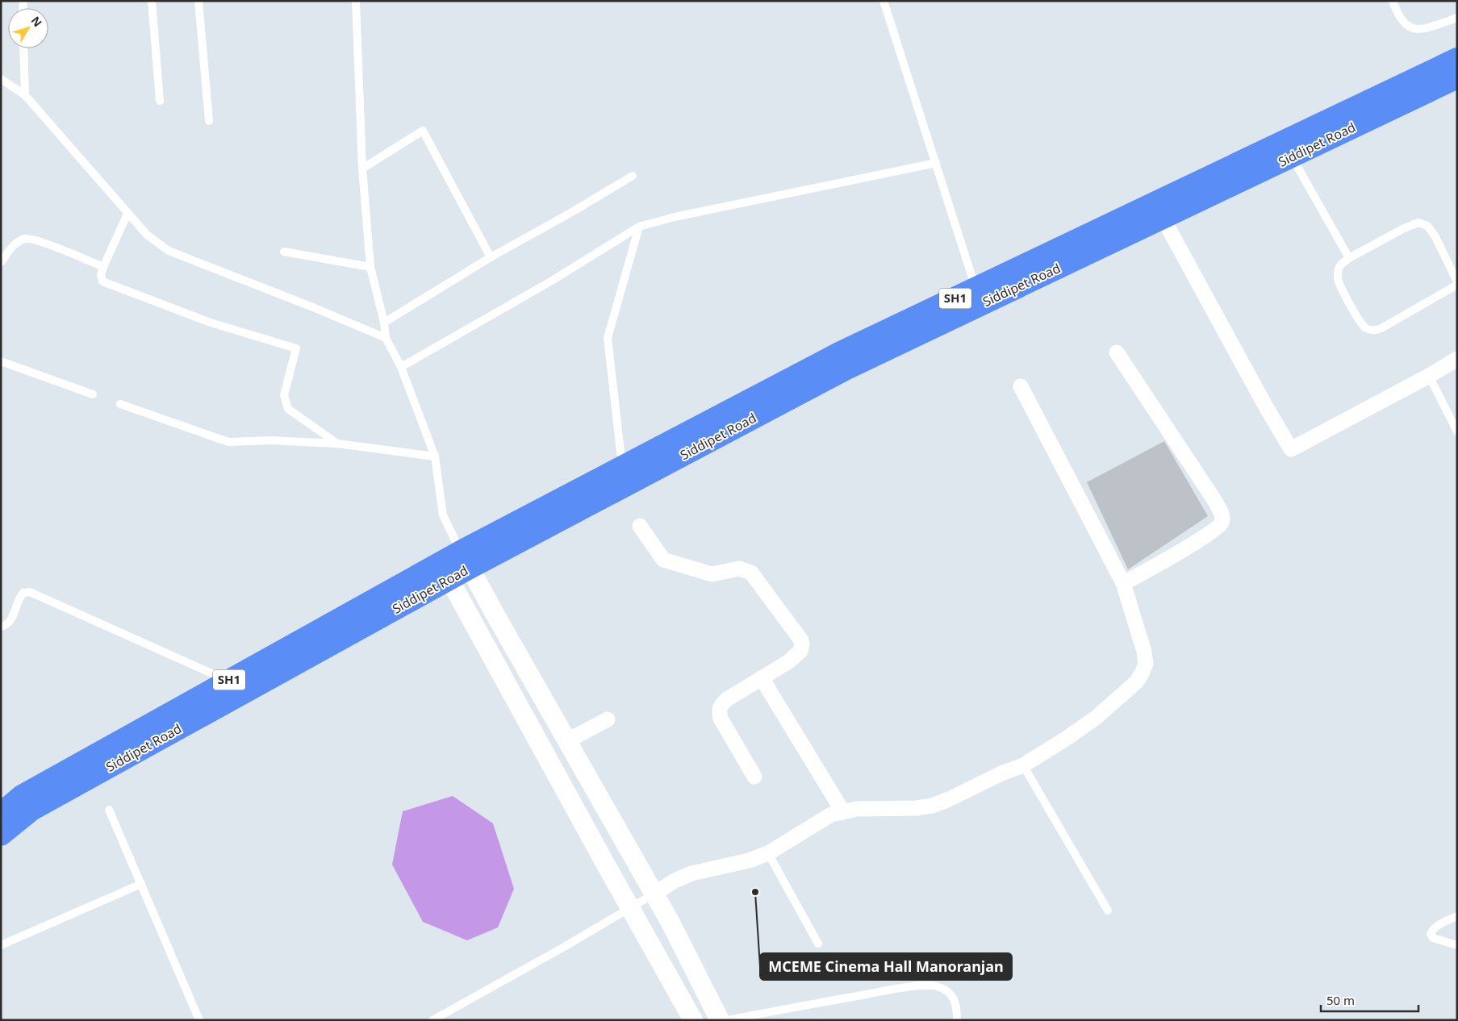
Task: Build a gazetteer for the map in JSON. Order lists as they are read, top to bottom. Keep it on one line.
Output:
{"streets":{"main road":["Siddipet Road","SH1"]},"places":["MCEME Cinema Hall Manoranjan"],"scale_bar":"50 m","north":"top right"}
